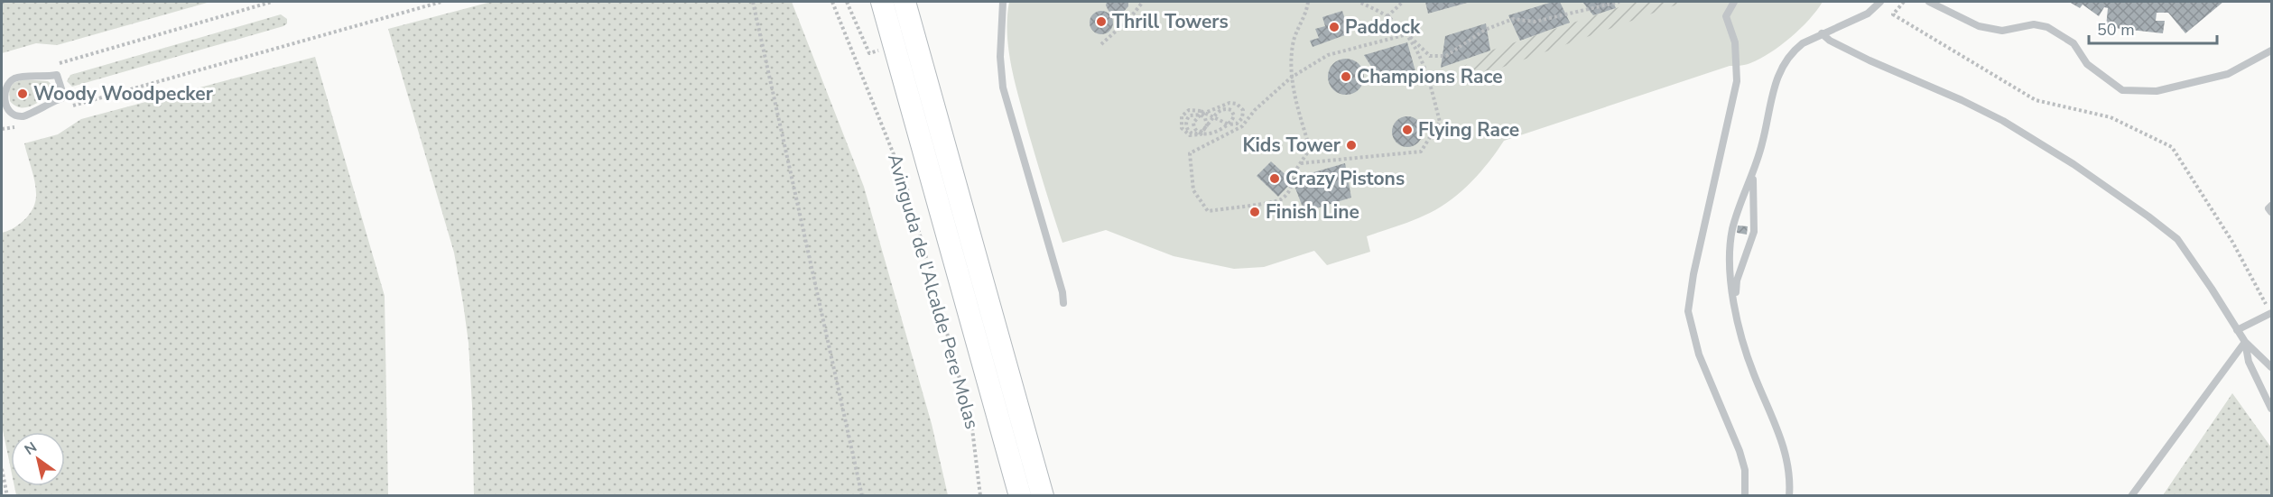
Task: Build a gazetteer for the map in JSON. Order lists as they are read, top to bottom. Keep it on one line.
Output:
{"streets":{"street":["Avinguda de l'Alcalde Pere Molas"]},"places":["Thrill Towers","Paddock","Champions Race","Woody Woodpecker","Flying Race","Kids Tower","Crazy Pistons","Finish Line"],"scale_bar":"50 m","north":"top left"}
